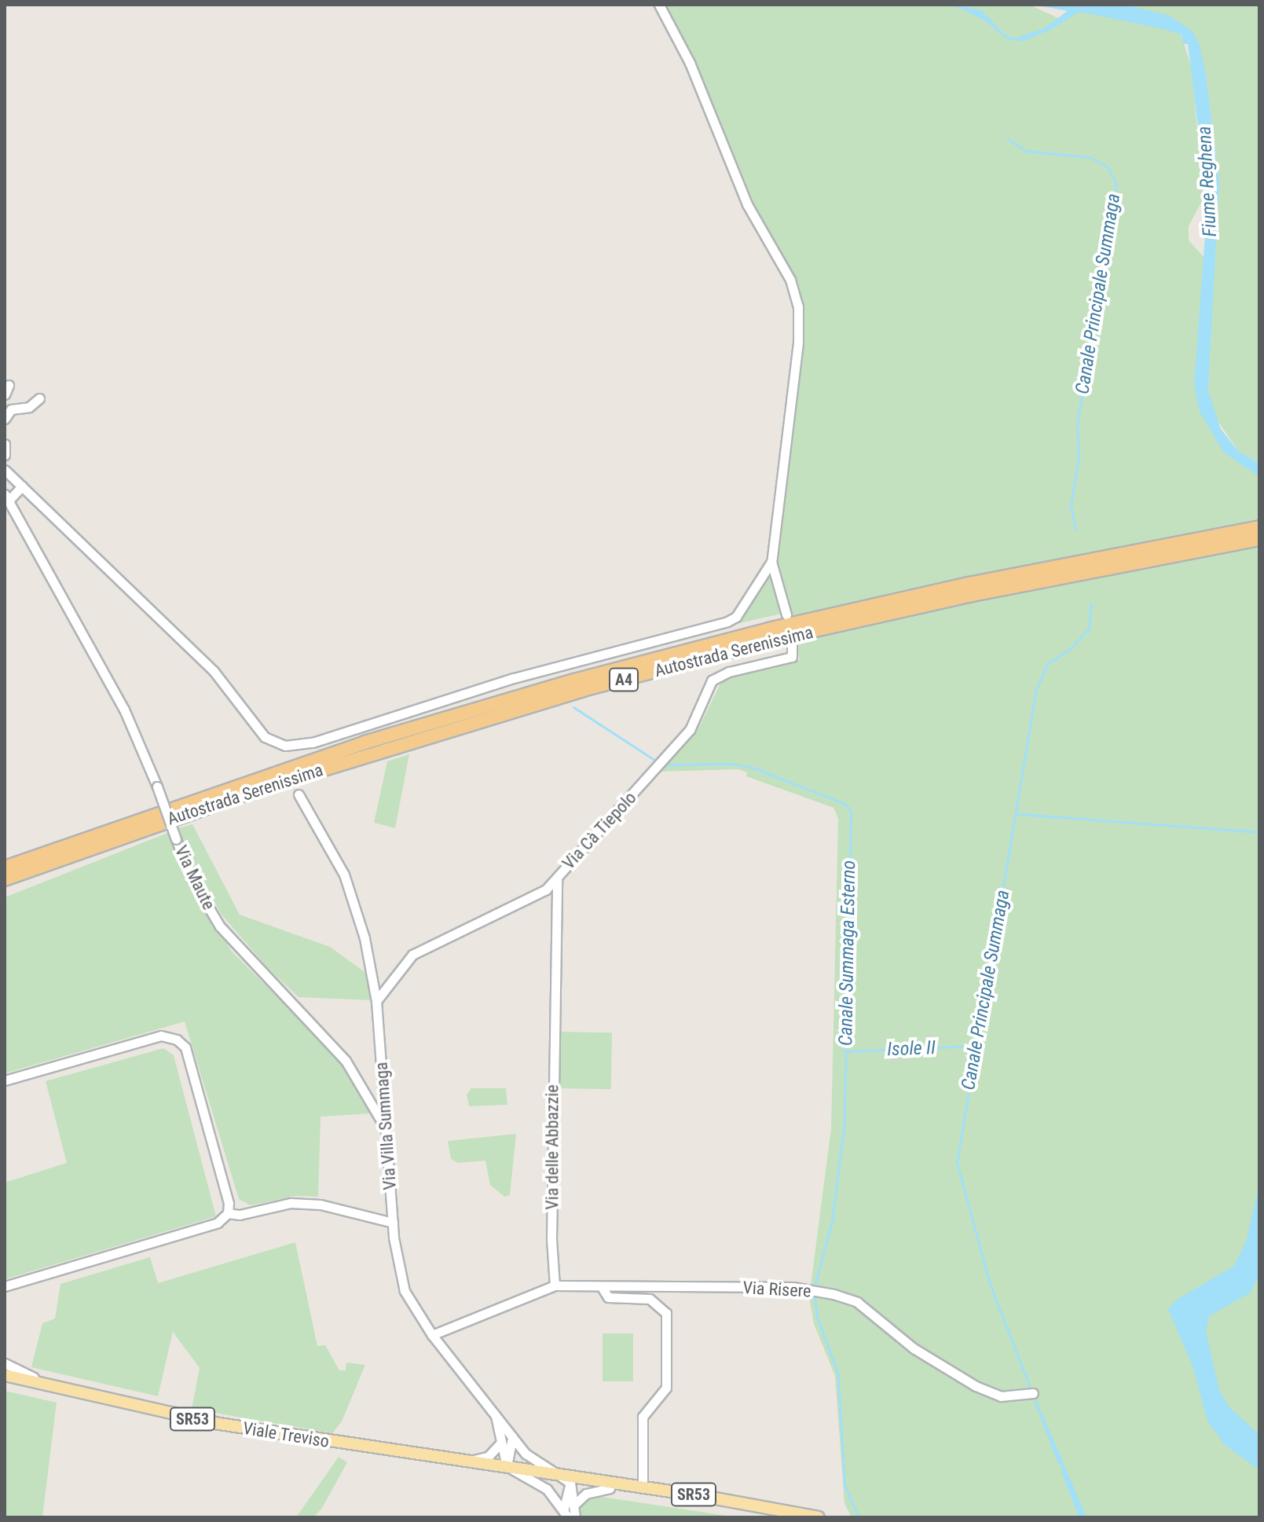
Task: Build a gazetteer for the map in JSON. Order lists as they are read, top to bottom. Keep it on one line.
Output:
{"streets":{"highway":["Autostrada Serenissima","A4"],"main road":["SR53","Viale Treviso"],"street":["Via Cà Tiepolo","Via Maute","Via Villa Summaga","Via delle Abbazzie","Via Risere"]},"crossings":[["Via Cà Tiepolo","Via Villa Summaga"],["Via Cà Tiepolo","Via delle Abbazzie"],["Via Maute","Via Villa Summaga"],["Via Villa Summaga","SR53"],["Via Villa Summaga","Viale Treviso"],["Via delle Abbazzie","Via Risere"],["Via Risere","SR53"],["SR53","Viale Treviso"]],"water":["Fiume Reghena","Canale Principale Summaga","Canale Summaga Esterno","Isole II"]}
